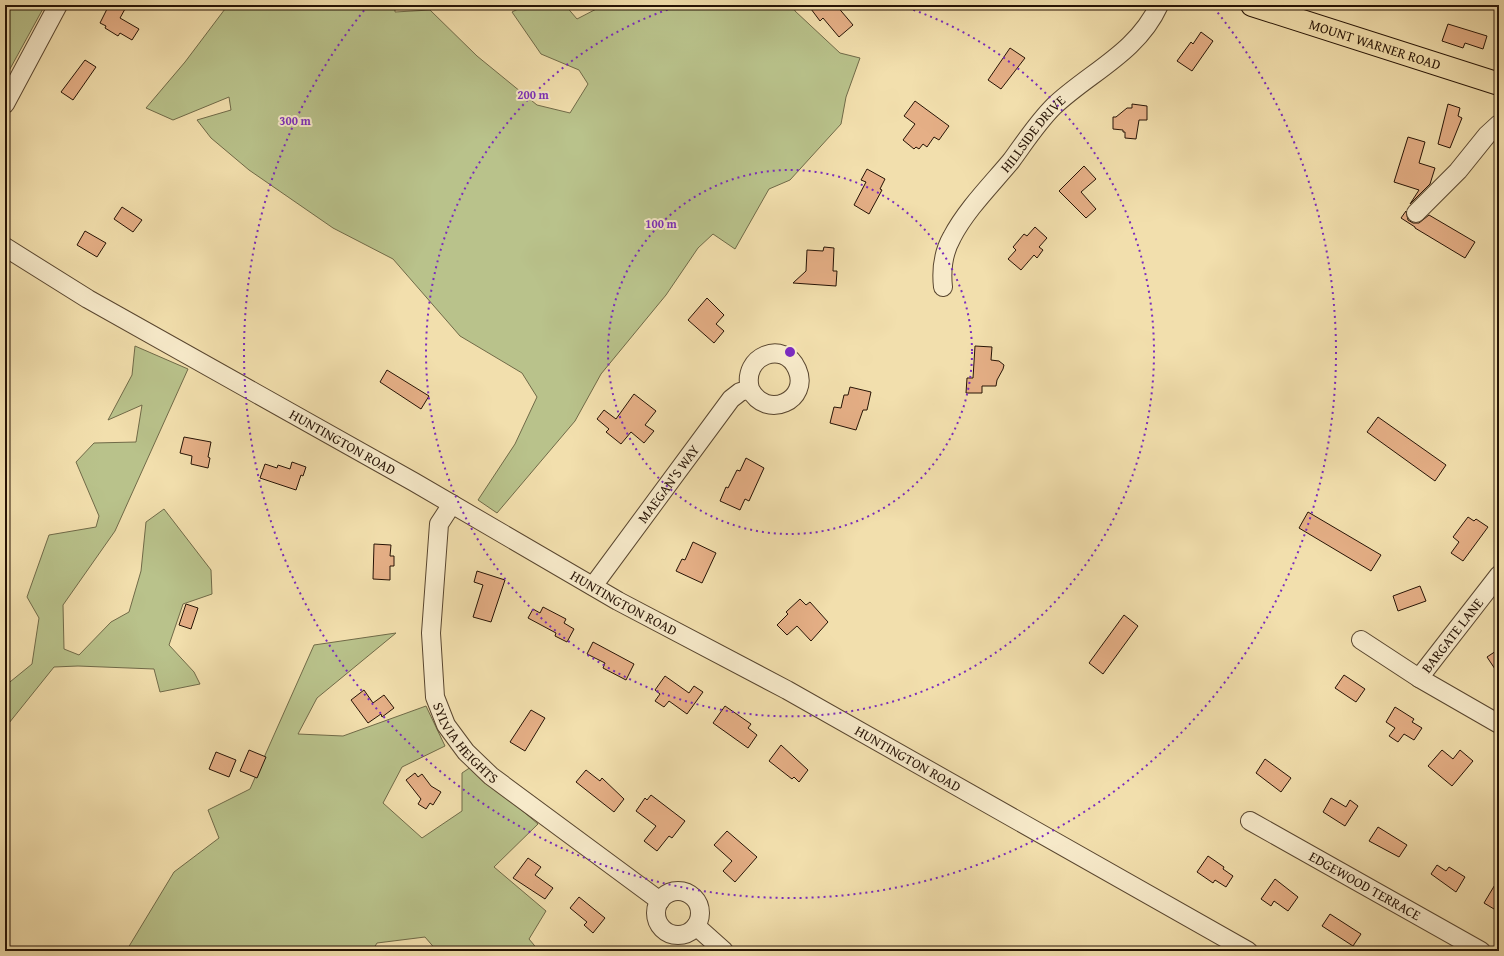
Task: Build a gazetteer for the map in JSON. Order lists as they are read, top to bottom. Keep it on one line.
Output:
{"streets":{"main road":["MOUNT WARNER ROAD"],"street":["HILLSIDE DRIVE","HUNTINGTON ROAD","MAEGAN'S WAY","BARGATE LANE","SYLVIA HEIGHTS","EDGEWOOD TERRACE"]},"crossings":[["HUNTINGTON ROAD","MAEGAN'S WAY"],["HUNTINGTON ROAD","SYLVIA HEIGHTS"]],"rings":["200 m","300 m","100 m"]}
